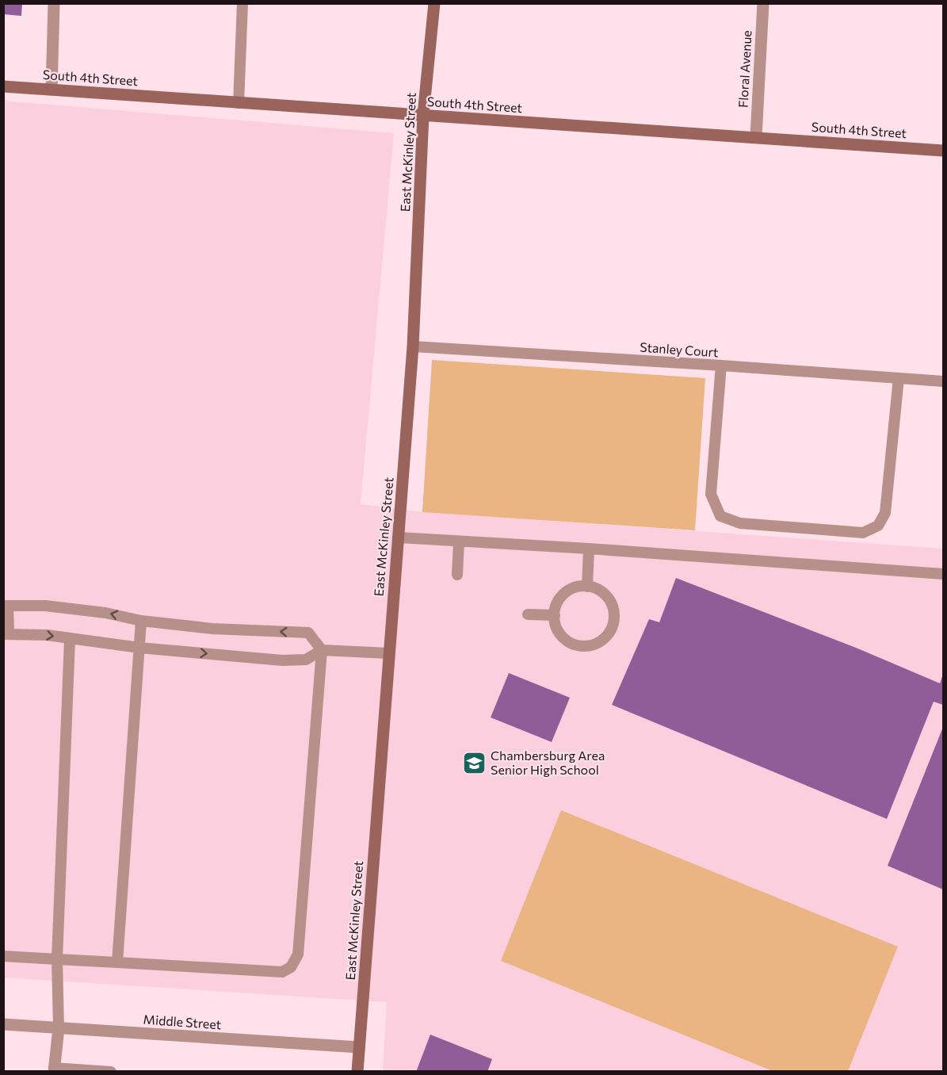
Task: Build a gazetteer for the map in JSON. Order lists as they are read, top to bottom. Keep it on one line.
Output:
{"streets":{"street":["Floral Avenue","South 4th Street","East McKinley Street","Middle Street"],"lane":["Stanley Court"]},"crossings":[["Floral Avenue","South 4th Street"],["South 4th Street","East McKinley Street"],["East McKinley Street","Stanley Court"],["East McKinley Street","Middle Street"]],"places":{"school or university":["Chambersburg Area Senior High School"]}}
